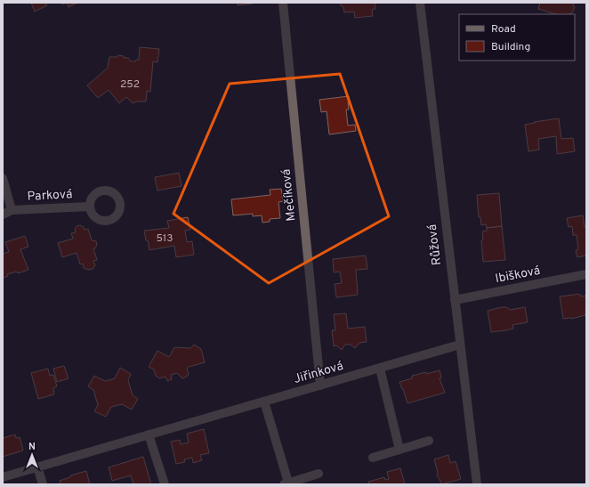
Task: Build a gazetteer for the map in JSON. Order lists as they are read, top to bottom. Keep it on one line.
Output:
{"streets":{"street":["Mečíková","Parková","Růžová","Ibišková","Jiřinková"]},"crossings":[["Mečíková","Jiřinková"],["Růžová","Ibišková"],["Růžová","Jiřinková"]],"house_numbers":["252","513"],"legend":["Road","Building"],"north":"top"}
